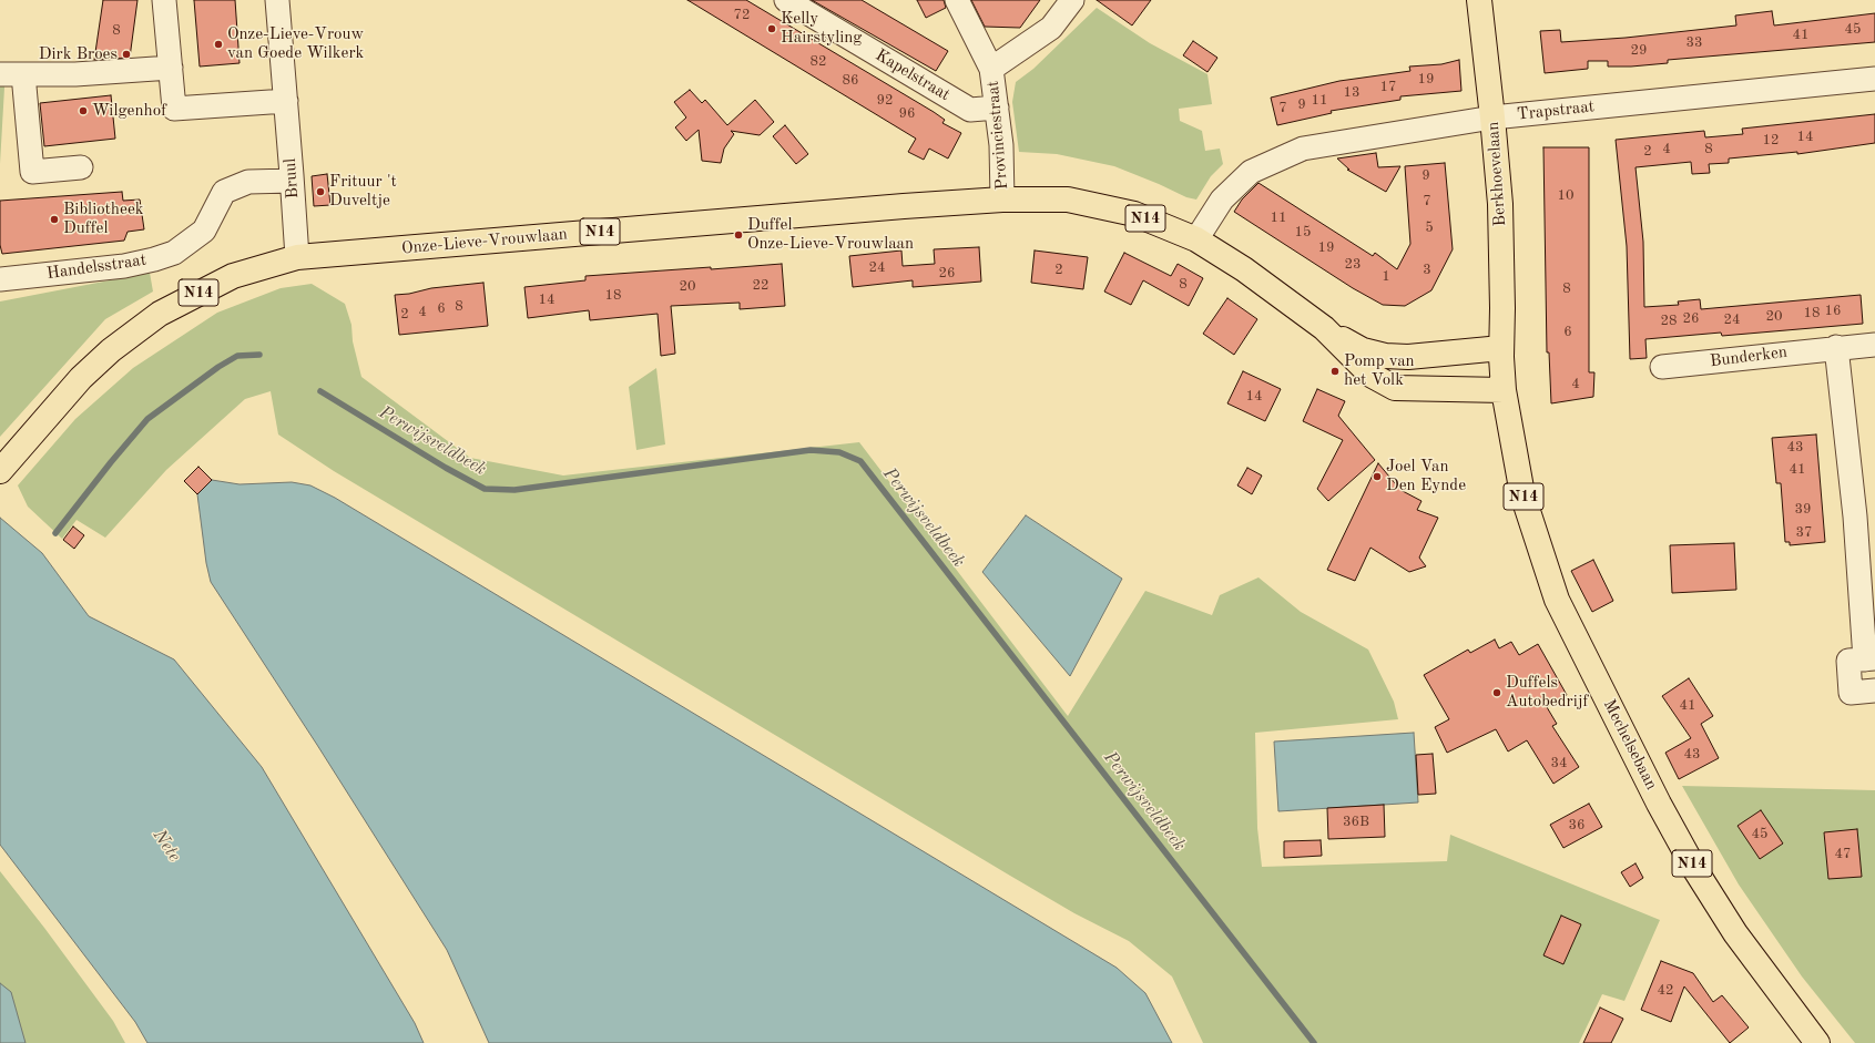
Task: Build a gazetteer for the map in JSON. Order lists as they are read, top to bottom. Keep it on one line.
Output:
{"streets":{"main road":["Berkhoevelaan","N14","Onze-Lieve-Vrouwlaan","Mechelsebaan"],"street":["Kapelstraat","Trapstraat","Provinciestraat","Bruul","Handelsstraat","Bunderken"]},"crossings":[["Kapelstraat","Provinciestraat"],["Trapstraat","Berkhoevelaan"],["Trapstraat","Onze-Lieve-Vrouwlaan"],["Provinciestraat","Onze-Lieve-Vrouwlaan"],["Berkhoevelaan","N14"],["Berkhoevelaan","Mechelsebaan"],["Bruul","Onze-Lieve-Vrouwlaan"],["Bruul","Handelsstraat"],["N14","Onze-Lieve-Vrouwlaan"],["N14","Mechelsebaan"]],"water":["Perwijsveldbeek","Nete"],"places":["Kelly Hairstyling","Onze-Lieve-Vrouw van Goede Wilkerk","Dirk Broes","Wilgenhof","Frituur 't Duveltje","Bibliotheek Duffel","Duffel Onze-Lieve-Vrouwlaan","Pomp van het Volk","Joel Van Den Eynde","Duffels Autobedrijf"],"house_numbers":["72","45","8","41","33","29","82","19","86","17","13","92","11","9","7","96","14","12","4","8","2","9","10","7","11","5","15","19","23","24","2","3","26","1","8","22","20","8","18","14","8","6","16","4","18","2","20","26","24","28","6","4","14","43","41","39","37","41","43","34","36B","36","45","47","42"]}
